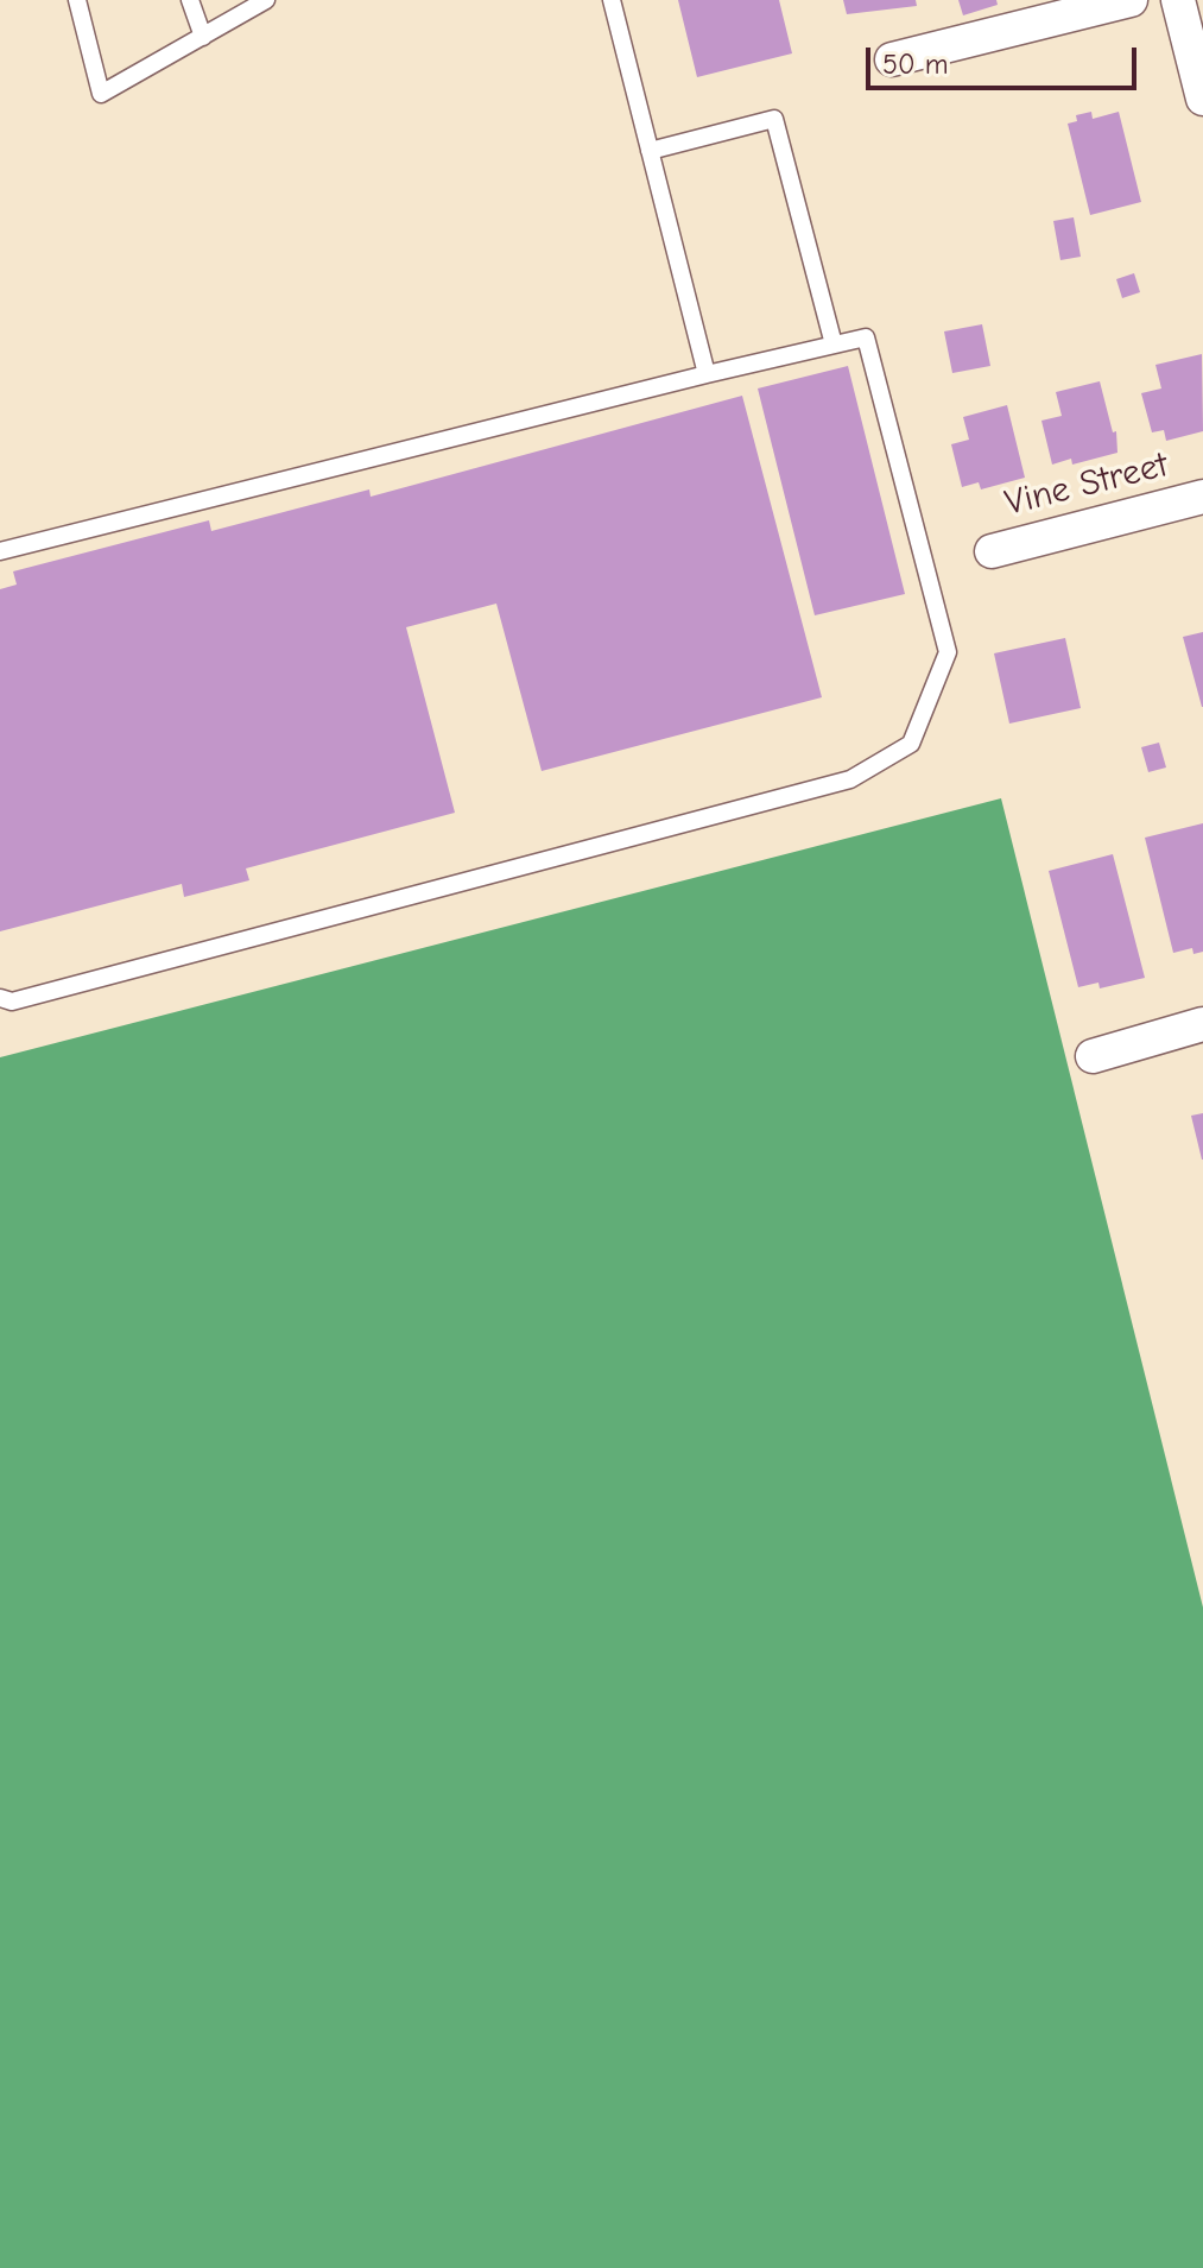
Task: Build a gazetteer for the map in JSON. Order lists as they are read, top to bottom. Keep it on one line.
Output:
{"streets":{"street":["Vine Street"]},"scale_bar":"50 m"}
